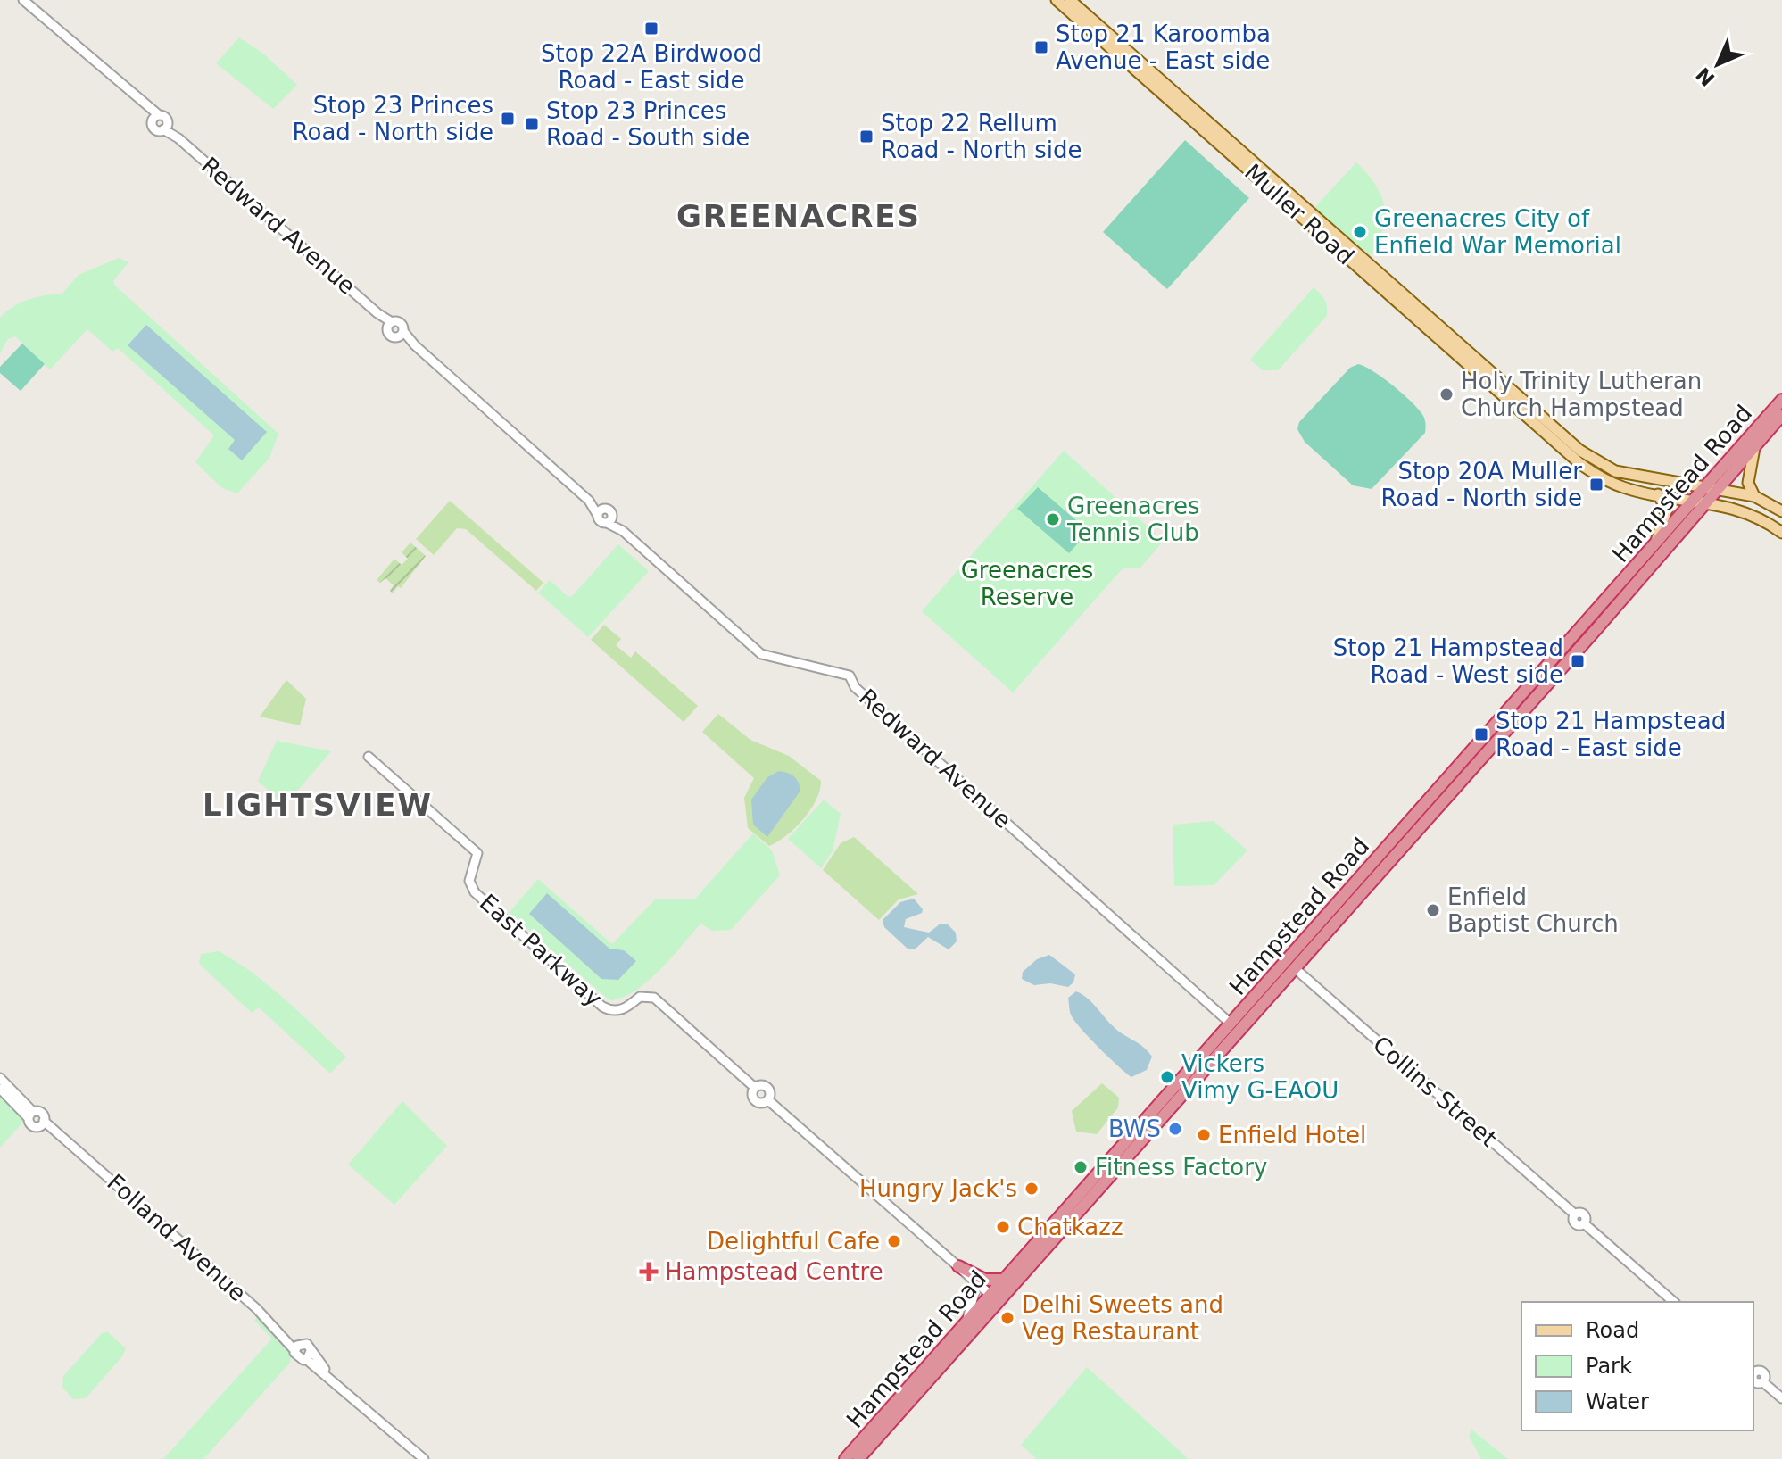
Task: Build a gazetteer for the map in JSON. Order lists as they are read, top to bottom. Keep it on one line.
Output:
{"streets":{"highway":["Hampstead Road"],"main road":["Muller Road"],"street":["Redward Avenue","East Parkway","Collins Street","Folland Avenue"]},"crossings":[["Muller Road","Hampstead Road"],["Redward Avenue","Hampstead Road"],["Hampstead Road","Collins Street"]],"districts":["GREENACRES","LIGHTSVIEW"],"parks":["Greenacres Reserve"],"places":{"transit":["Stop 22A Birdwood Road - East side","Stop 21 Karoomba Avenue - East side","Stop 23 Princes Road - North side","Stop 23 Princes Road - South side","Stop 22 Rellum Road - North side","Stop 20A Muller Road - North side","Stop 21 Hampstead Road - West side","Stop 21 Hampstead Road - East side"],"other":["Greenacres City of Enfield War Memorial","Holy Trinity Lutheran Church Hampstead","Greenacres Tennis Club","Enfield Baptist Church","Vickers Vimy G-EAOU","BWS","Enfield Hotel","Fitness Factory","Hungry Jack's","Chatkazz","Delightful Cafe","Delhi Sweets and Veg Restaurant"],"health":["Hampstead Centre"]},"legend":["Road","Park","Water"],"north":"bottom left"}
